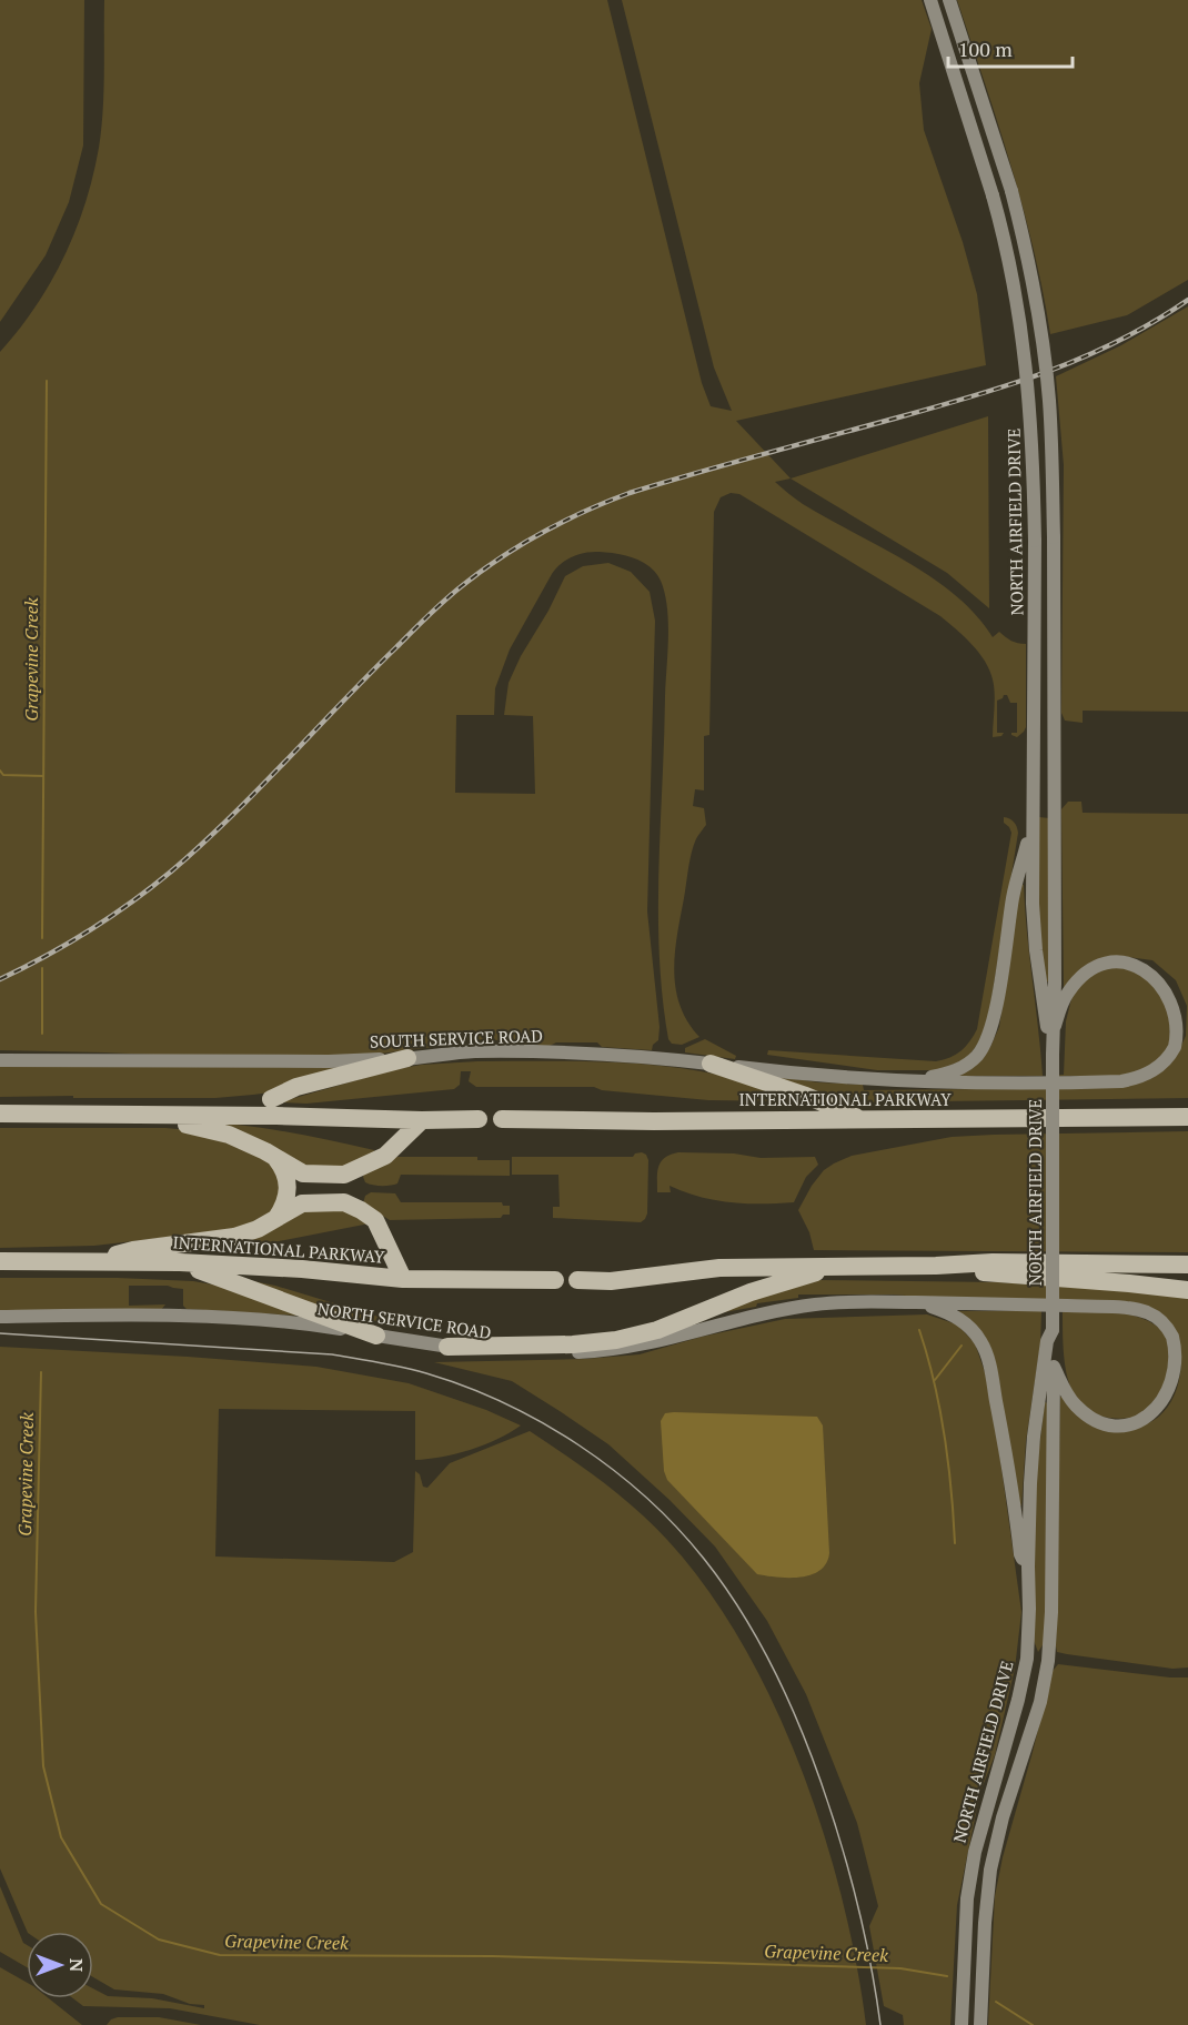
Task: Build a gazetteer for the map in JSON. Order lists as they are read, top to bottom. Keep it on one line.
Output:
{"streets":{"highway":["INTERNATIONAL PARKWAY"],"main road":["NORTH AIRFIELD DRIVE","SOUTH SERVICE ROAD","NORTH SERVICE ROAD"]},"crossings":[["NORTH AIRFIELD DRIVE","SOUTH SERVICE ROAD"],["NORTH AIRFIELD DRIVE","NORTH SERVICE ROAD"]],"water":["Grapevine Creek"],"scale_bar":"100 m","north":"right"}
